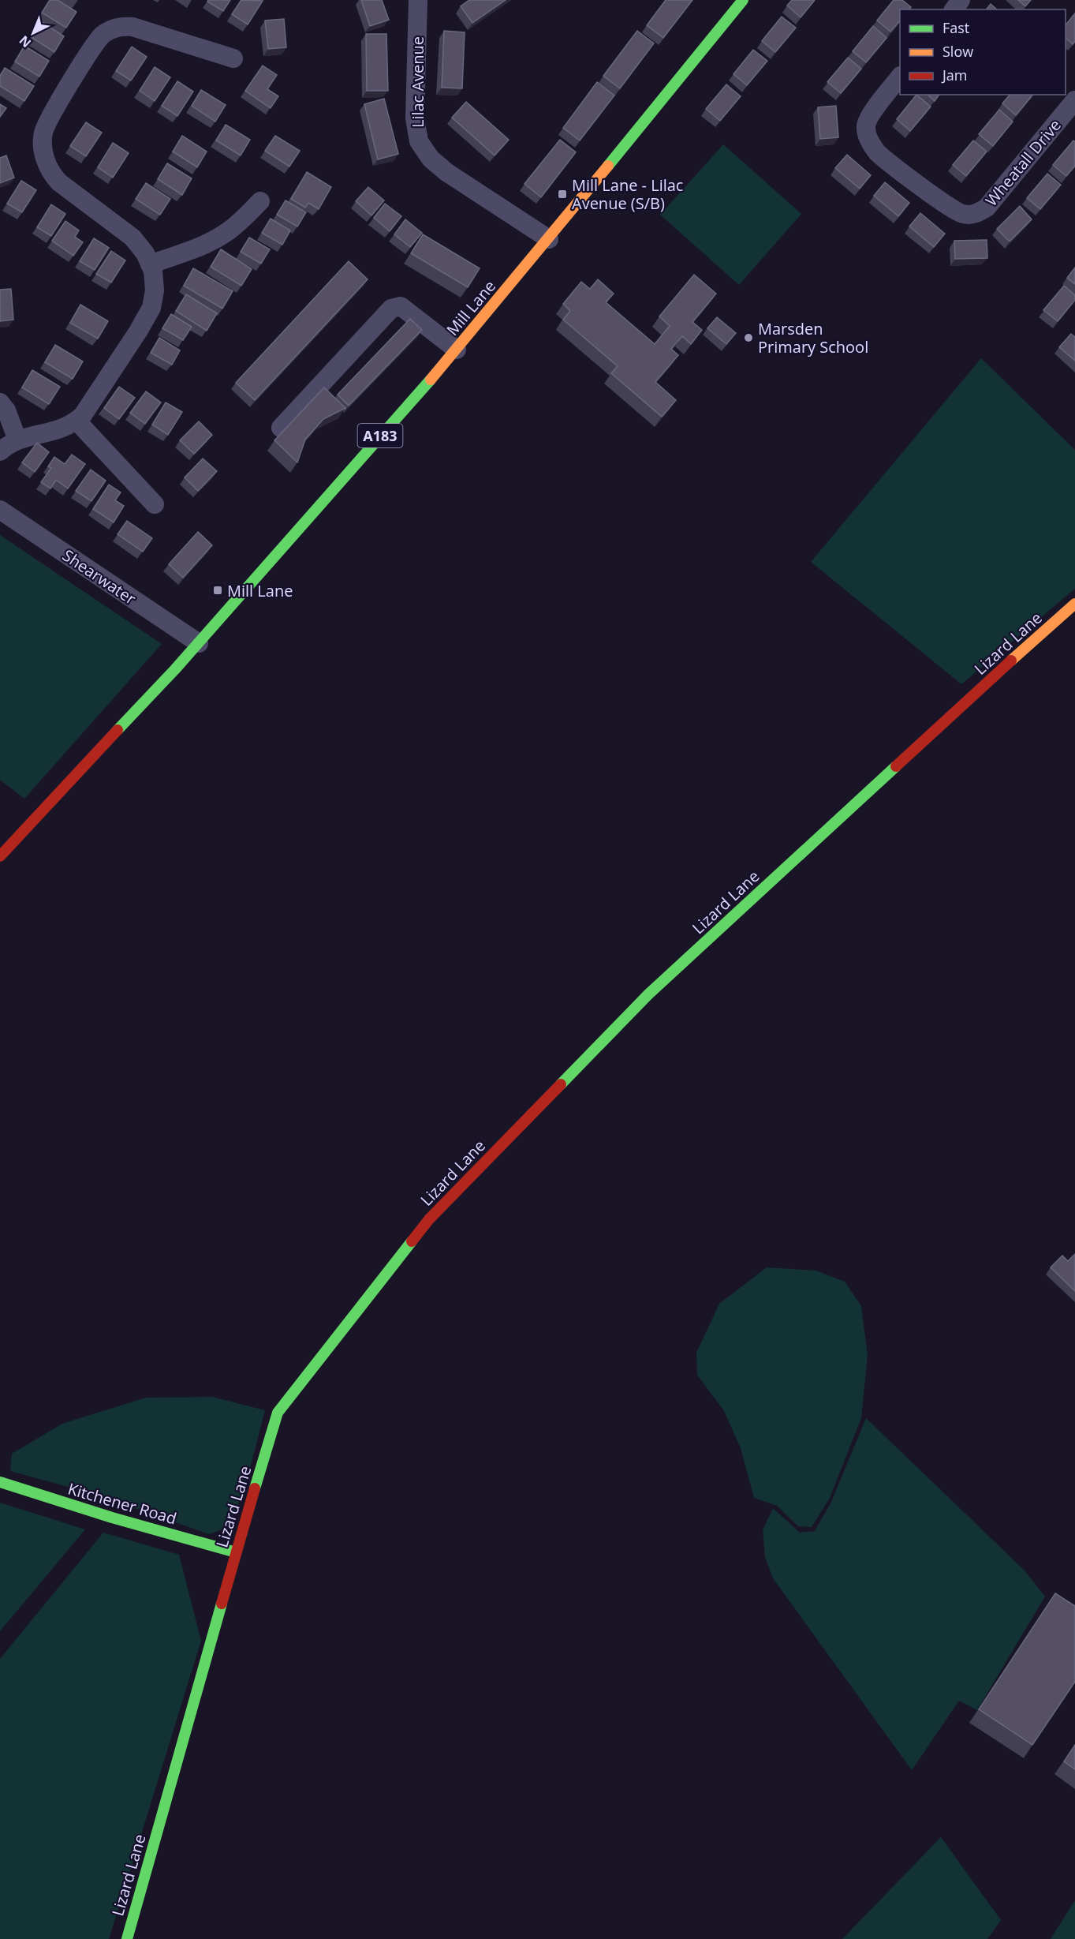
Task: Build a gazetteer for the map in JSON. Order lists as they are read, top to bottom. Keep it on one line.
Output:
{"streets":{"street":["Lilac Avenue","Wheatall Drive","Mill Lane","A183","Shearwater","Lizard Lane","Kitchener Road"]},"crossings":[["Lilac Avenue","Mill Lane"],["Mill Lane","Shearwater"],["Lizard Lane","Kitchener Road"]],"places":{"transit":["Mill Lane - Lilac Avenue (S/B)","Mill Lane"],"other":["Marsden Primary School"]},"legend":["Fast","Slow","Jam"],"north":"bottom left"}
